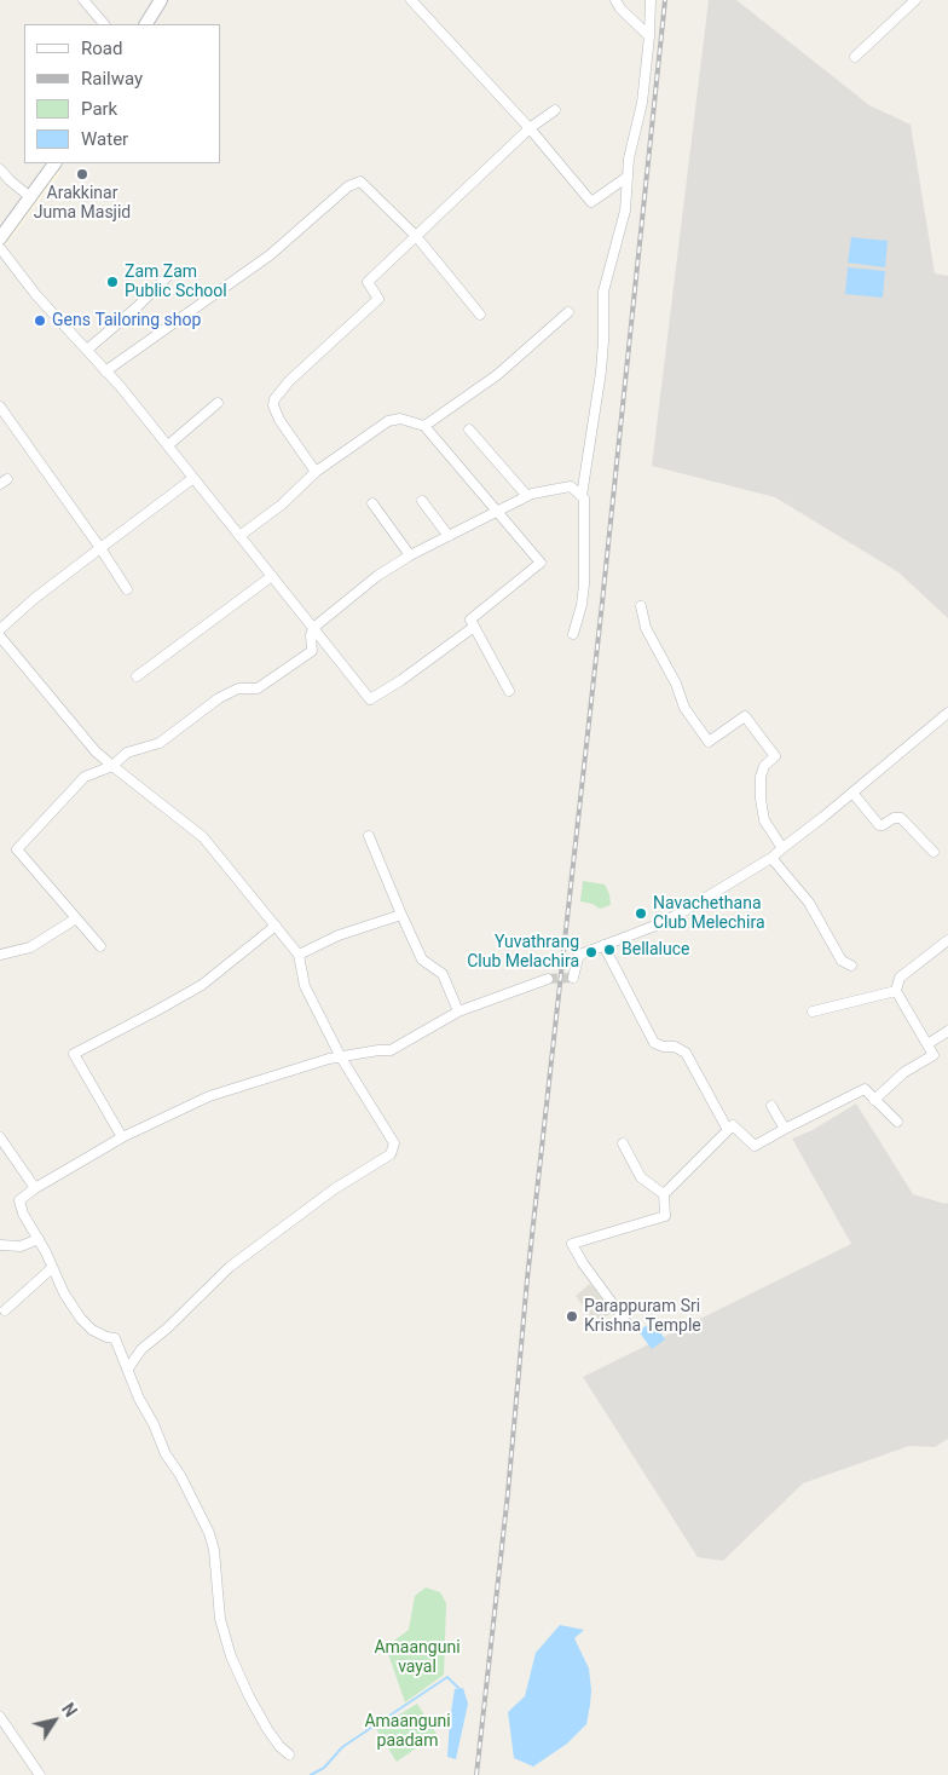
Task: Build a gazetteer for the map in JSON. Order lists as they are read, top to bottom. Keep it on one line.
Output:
{"parks":["Amaanguni vayal","Amaanguni paadam"],"places":["Arakkinar Juma Masjid","Zam Zam Public School","Gens Tailoring shop","Navachethana Club Melechira","Bellaluce","Yuvathrang Club Melachira","Parappuram Sri Krishna Temple"],"legend":["Road","Railway","Park","Water"],"north":"top right"}
